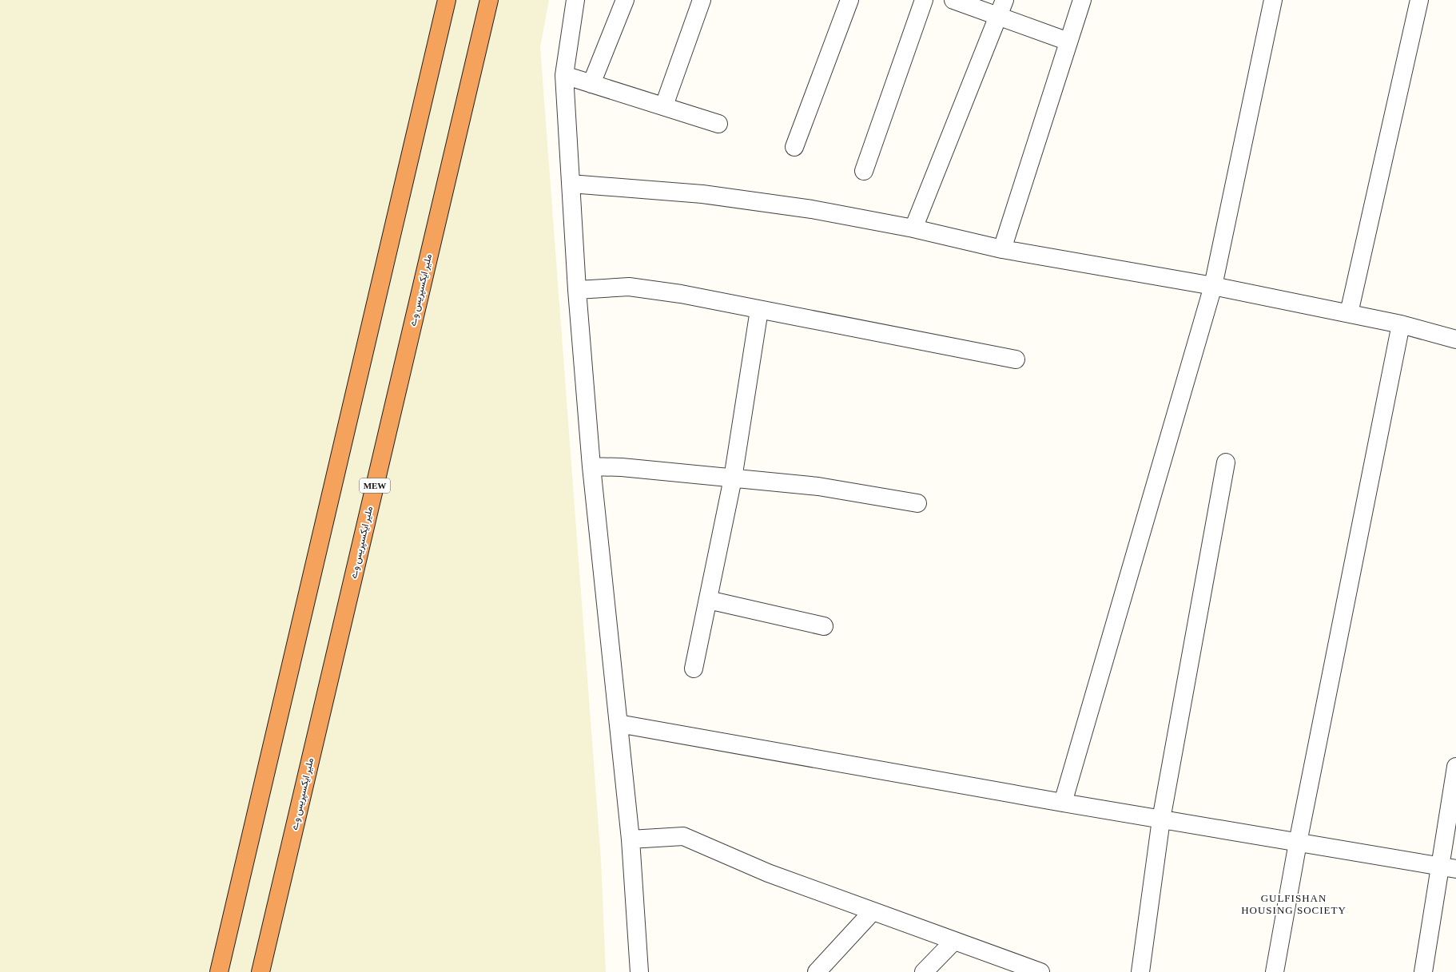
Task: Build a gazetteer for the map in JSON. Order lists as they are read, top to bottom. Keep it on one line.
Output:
{"streets":{"highway":["ملیر ایکسپریس وے","MEW"]},"districts":["GULFISHAN HOUSING SOCIETY"]}
